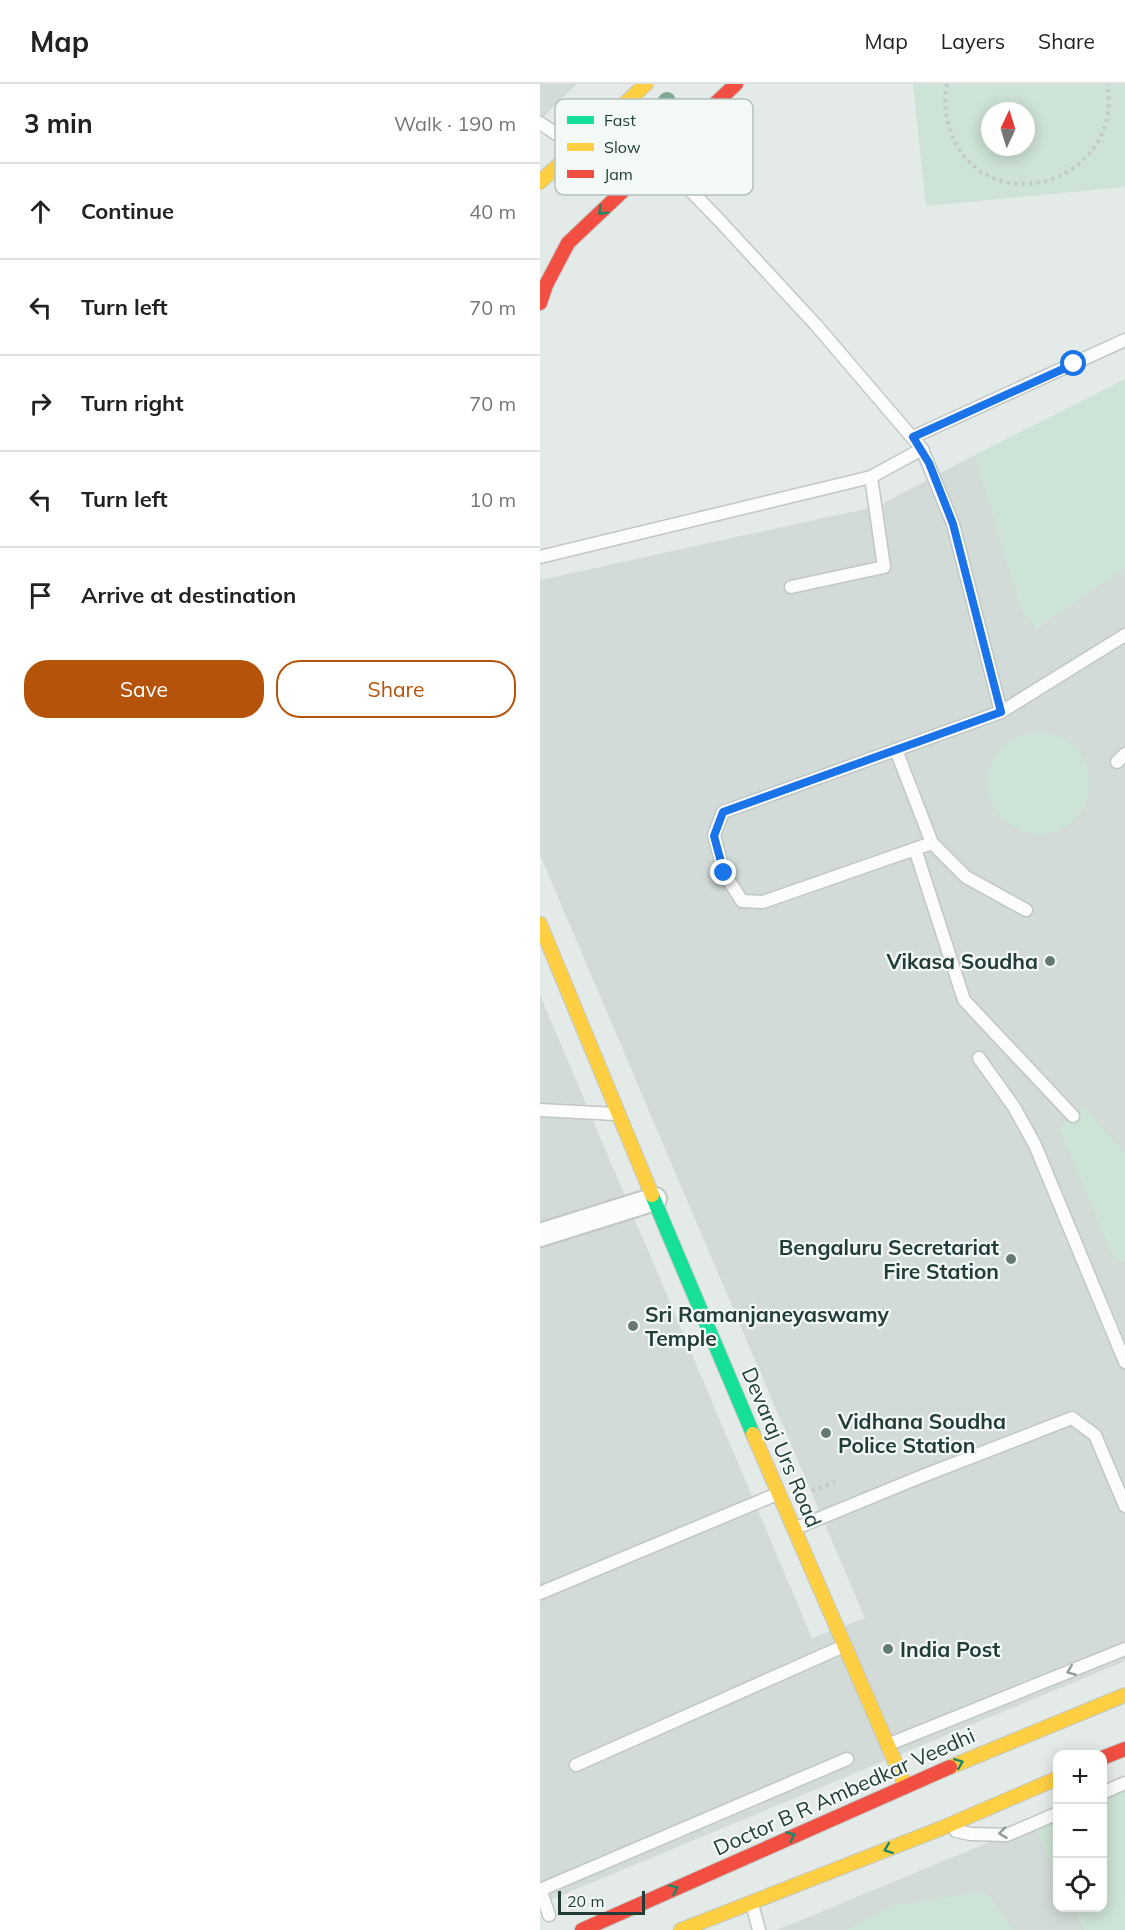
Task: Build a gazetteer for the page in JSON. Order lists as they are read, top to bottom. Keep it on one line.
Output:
{"streets":{"street":["Devaraj Urs Road","Doctor B R Ambedkar Veedhi"]},"crossings":[["Devaraj Urs Road","Doctor B R Ambedkar Veedhi"]],"places":["Vikasa Soudha","Bengaluru Secretariat Fire Station","Sri Ramanjaneyaswamy Temple","Vidhana Soudha Police Station","India Post"],"legend":["Fast","Slow","Jam"],"scale_bar":"20 m","north":"top","page":{"header":"Map","nav":["Map","Layers","Share"],"heading":["3 min","Walk · 190 m"],"list":[["Continue","40 m"],["Turn left","70 m"],["Turn right","70 m"],["Turn left","10 m"],"Arrive at destination"],"buttons":["Save","Share"],"map_buttons":["+","−"],"scale":"20 m"}}
